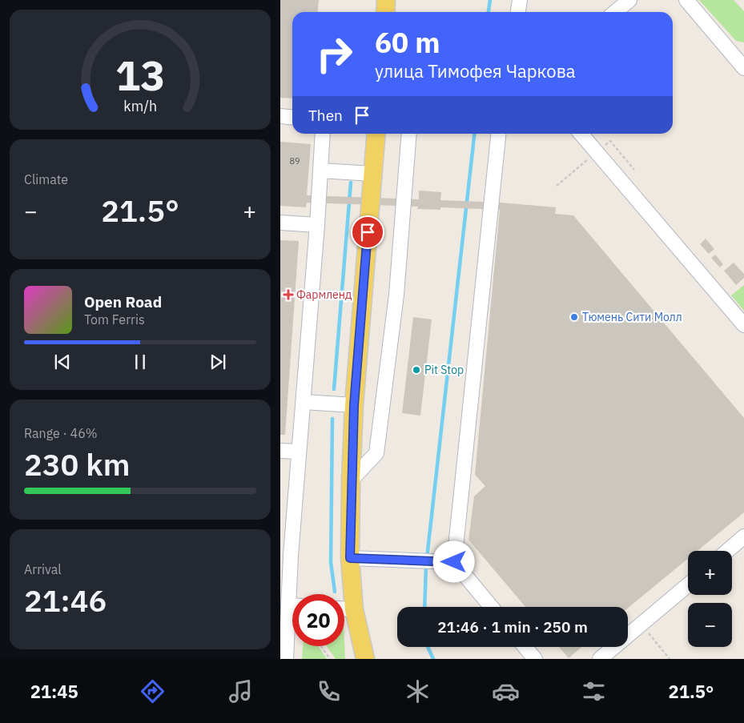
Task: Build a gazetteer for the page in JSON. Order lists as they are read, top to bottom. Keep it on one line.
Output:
{"places":{"health":["Фармленд"],"other":["Тюмень Сити Молл","Pit Stop"]},"house_numbers":["89"],"page":{"turn":["60 m","улица Тимофея Чаркова"],"then":"Then","tile":["Climate",["Range · 46%","230 km"],["Arrival","21:46"]],"heat":["−","21.5°","+"],"song":["Open Road","Tom Ferris"],"map_buttons":["+","−"],"limit":"20","trip":"21:46 · 1 min · 250 m","tabs":["21:45","21.5°"],"gauge":["13","km/h"]}}
